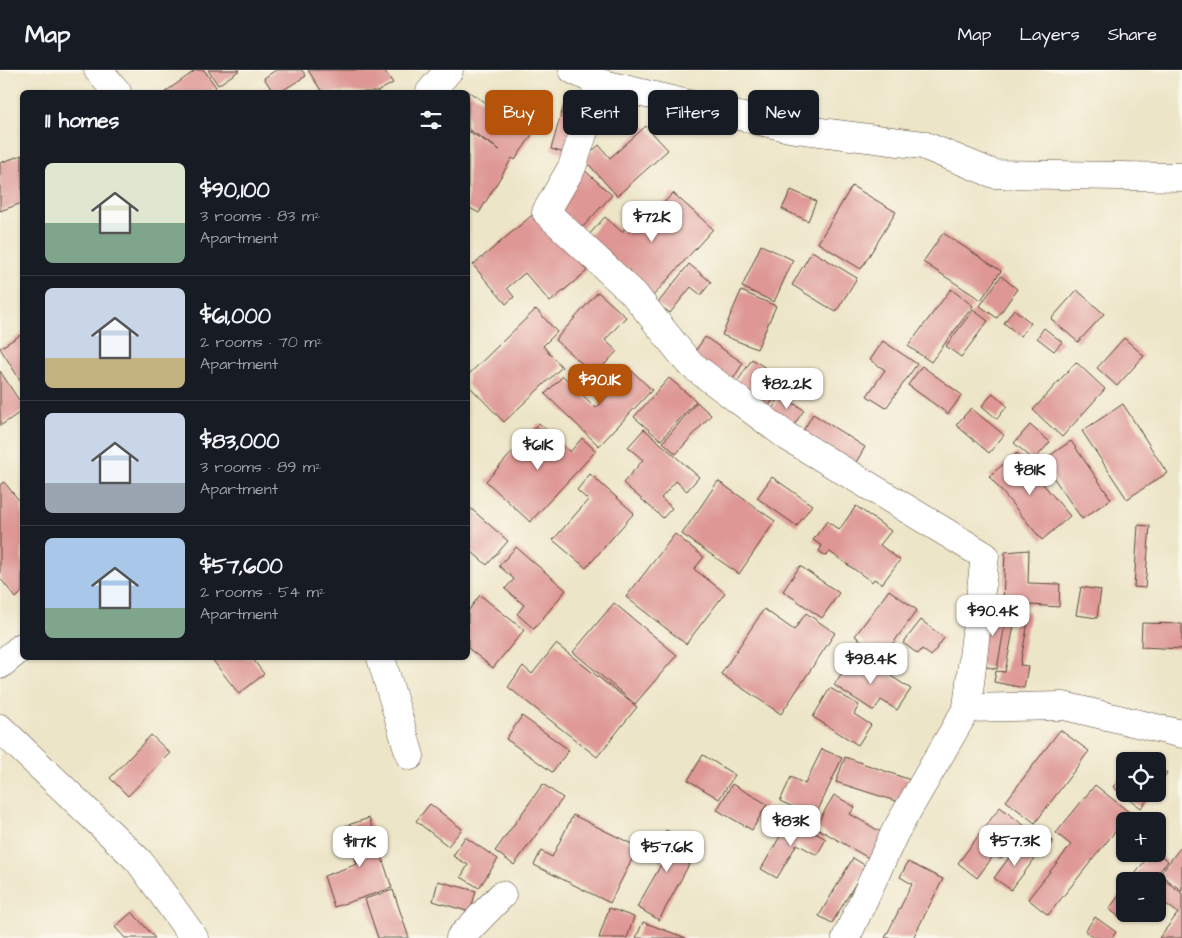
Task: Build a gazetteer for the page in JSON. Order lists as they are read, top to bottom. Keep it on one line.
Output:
{"page":{"header":"Map","nav":["Map","Layers","Share"],"chip":["Buy","Rent","Filters","New"],"heading":"11 homes","list":[{"name":"$90,100","note":"3 rooms · 83 m² · Apartment"},{"name":"$61,000","note":"2 rooms · 70 m² · Apartment"},{"name":"$83,000","note":"3 rooms · 89 m² · Apartment"},{"name":"$57,600","note":"2 rooms · 54 m² · Apartment"}],"price":["$72K","$90.1K","$82.2K","$61K","$81K","$90.4K","$98.4K","$83K","$57.3K","$117K","$57.6K"],"map_buttons":["+","−"]}}
